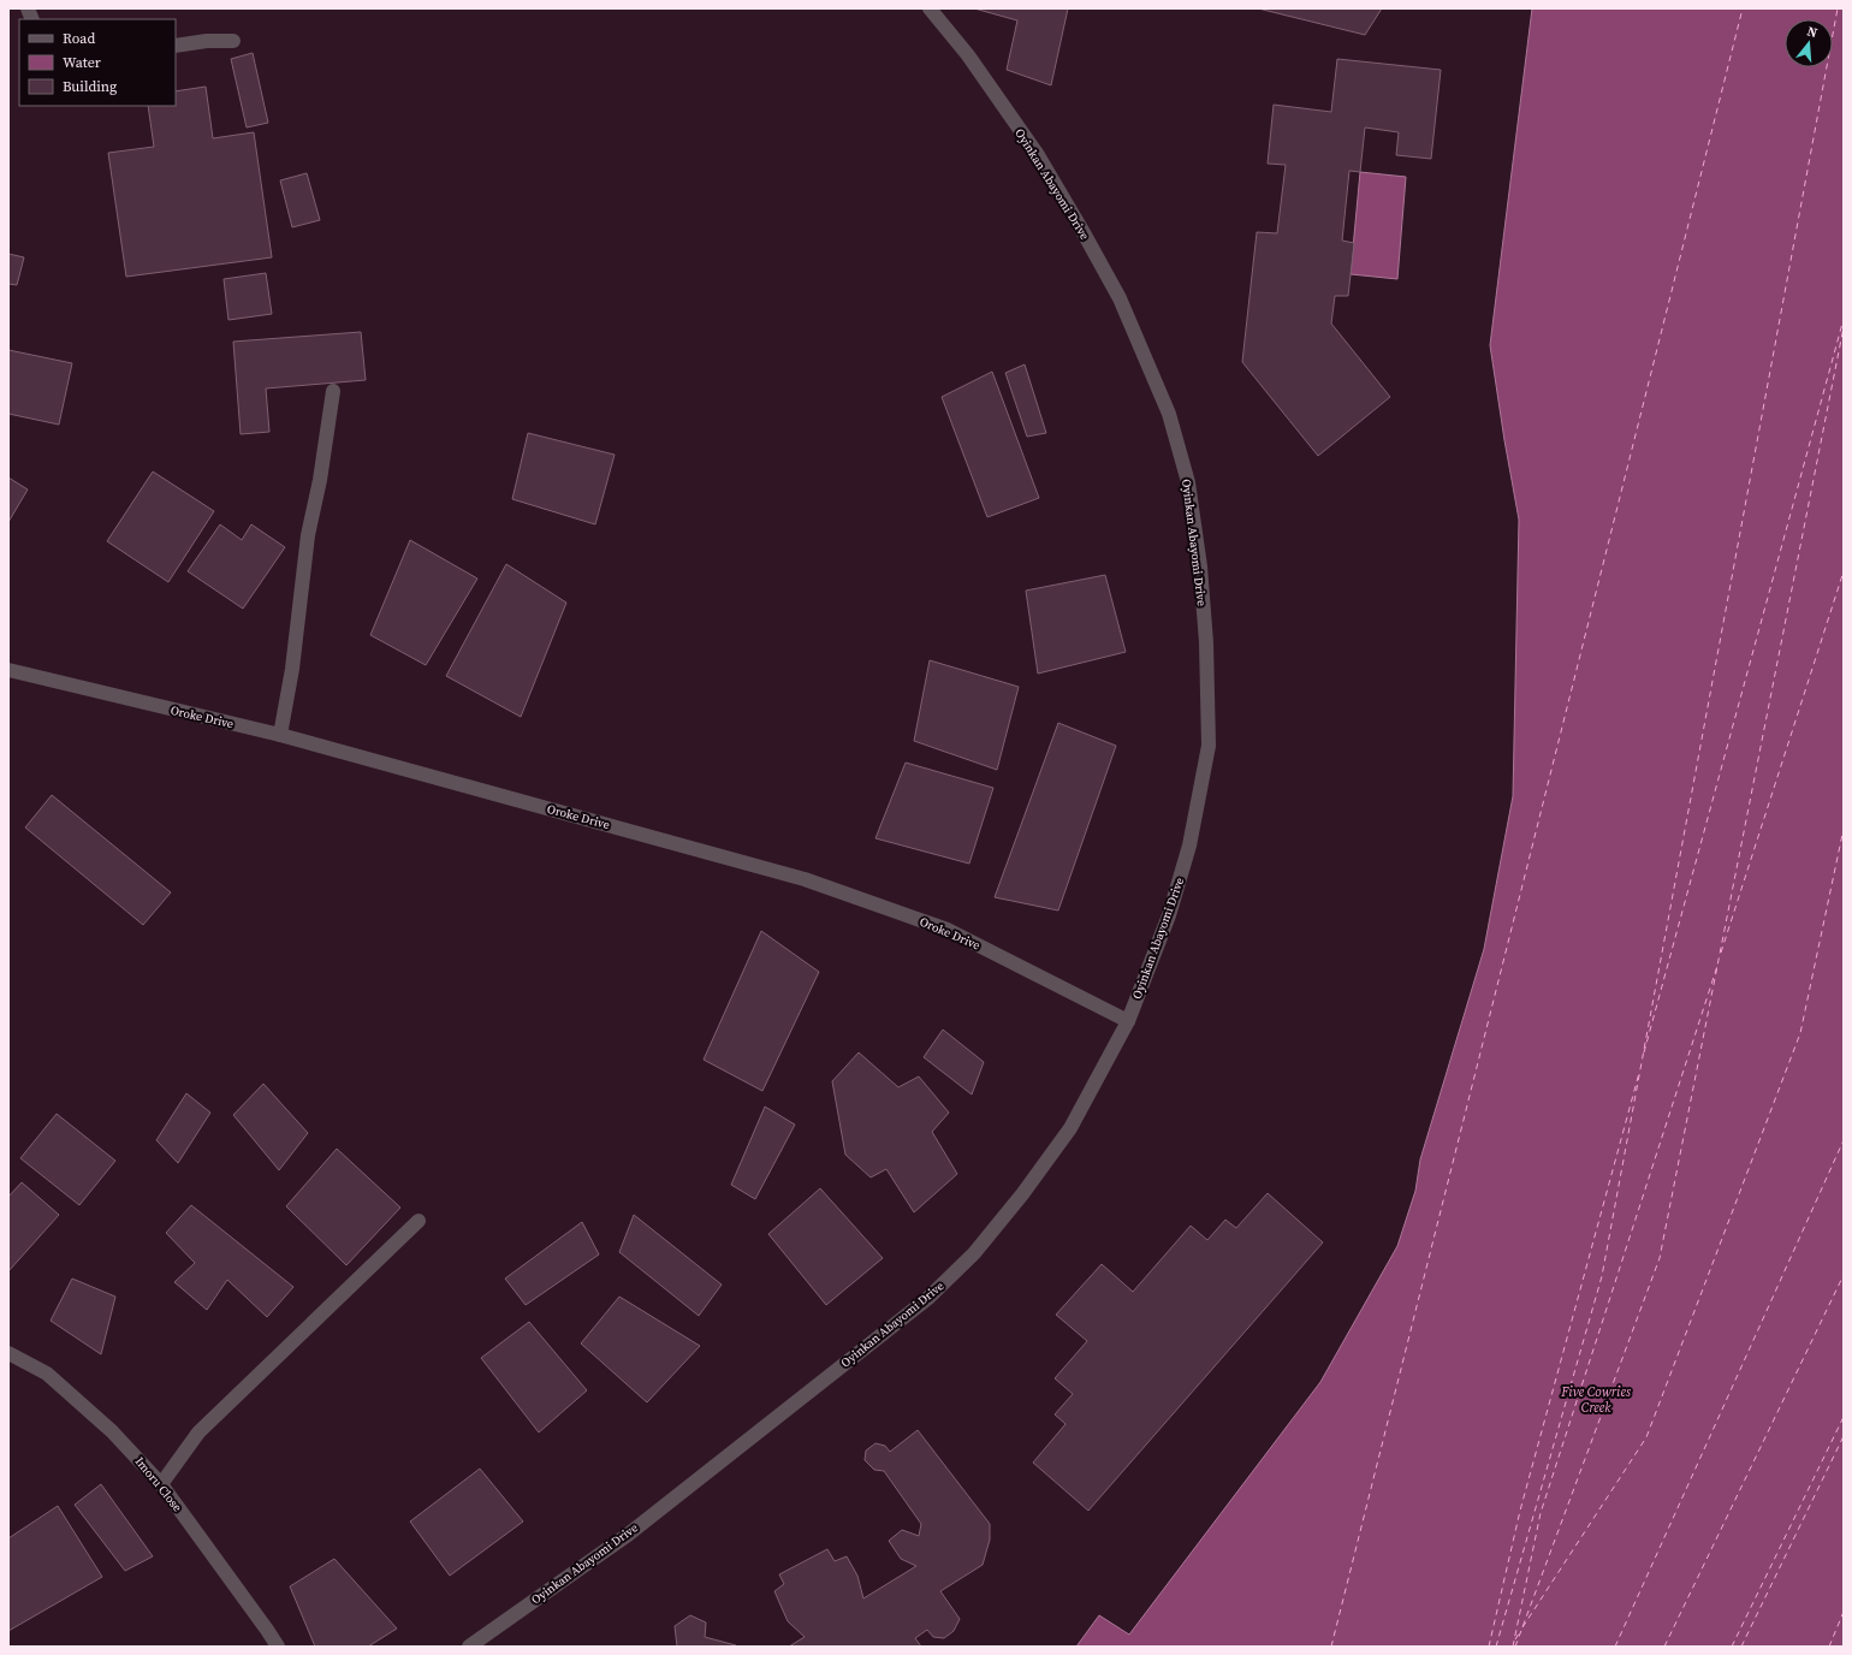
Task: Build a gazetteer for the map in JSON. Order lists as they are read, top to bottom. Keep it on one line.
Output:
{"streets":{"street":["Oyinkan Abayomi Drive","Oroke Drive","Imoru Close"]},"crossings":[["Oyinkan Abayomi Drive","Oroke Drive"]],"water":["Five Cowries Creek"],"legend":["Road","Water","Building"],"north":"top"}
